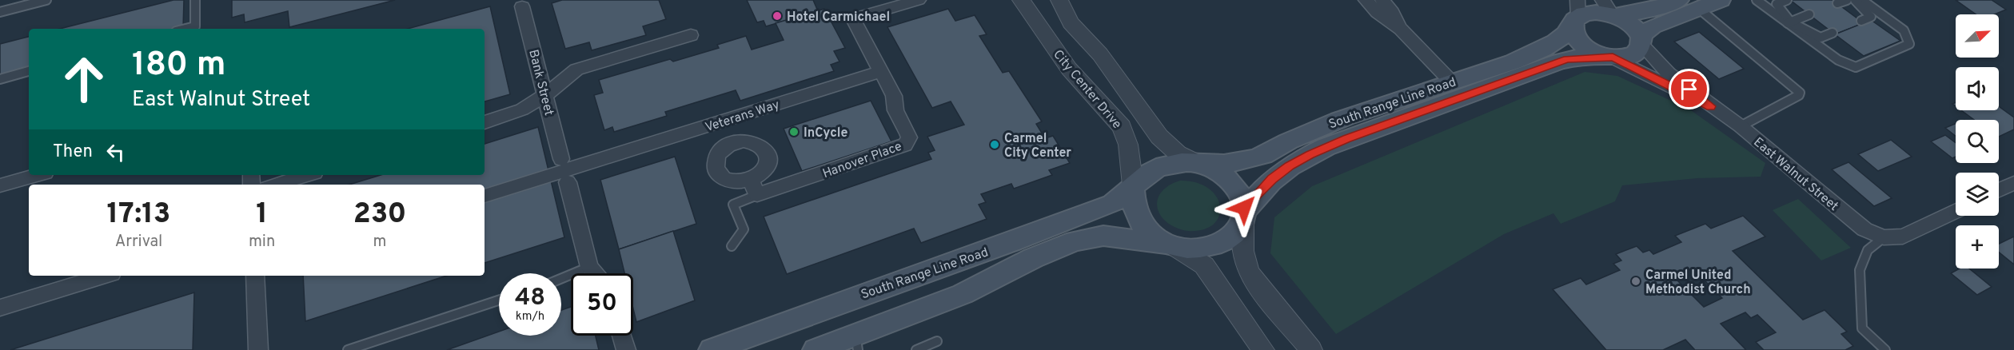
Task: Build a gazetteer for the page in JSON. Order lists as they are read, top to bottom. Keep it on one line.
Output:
{"streets":{"main road":["South Range Line Road"],"street":["Bank Street","City Center Drive","Veterans Way","Hanover Place","East Walnut Street"]},"crossings":[["City Center Drive","South Range Line Road"],["South Range Line Road","East Walnut Street"],["Veterans Way","Hanover Place"]],"places":["Hotel Carmichael","InCycle","Carmel City Center","Carmel United Methodist Church"],"north":"top right","page":{"map_buttons":"+","turn":["180 m","East Walnut Street"],"then":"Then","eta":["17:13","Arrival","1","min","230","m"],"speed":"48 km/h","limit":"50"}}
